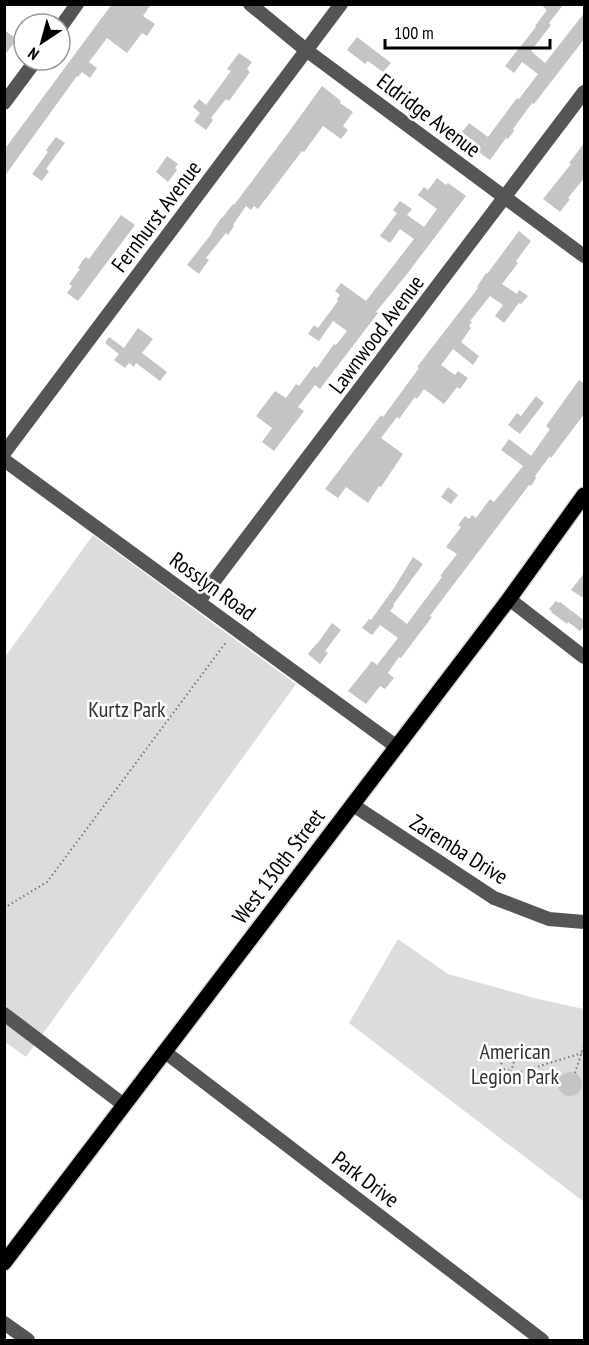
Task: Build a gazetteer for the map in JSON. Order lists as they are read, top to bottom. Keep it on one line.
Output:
{"streets":{"main road":["West 130th Street"],"street":["Eldridge Avenue","Fernhurst Avenue","Lawnwood Avenue","Rosslyn Road","Zaremba Drive","Park Drive"]},"crossings":[["Eldridge Avenue","Fernhurst Avenue"],["Eldridge Avenue","Lawnwood Avenue"],["Lawnwood Avenue","Rosslyn Road"],["Rosslyn Road","West 130th Street"],["Zaremba Drive","West 130th Street"],["West 130th Street","Park Drive"]],"parks":["Kurtz Park","American Legion Park"],"scale_bar":"100 m","north":"bottom left"}
